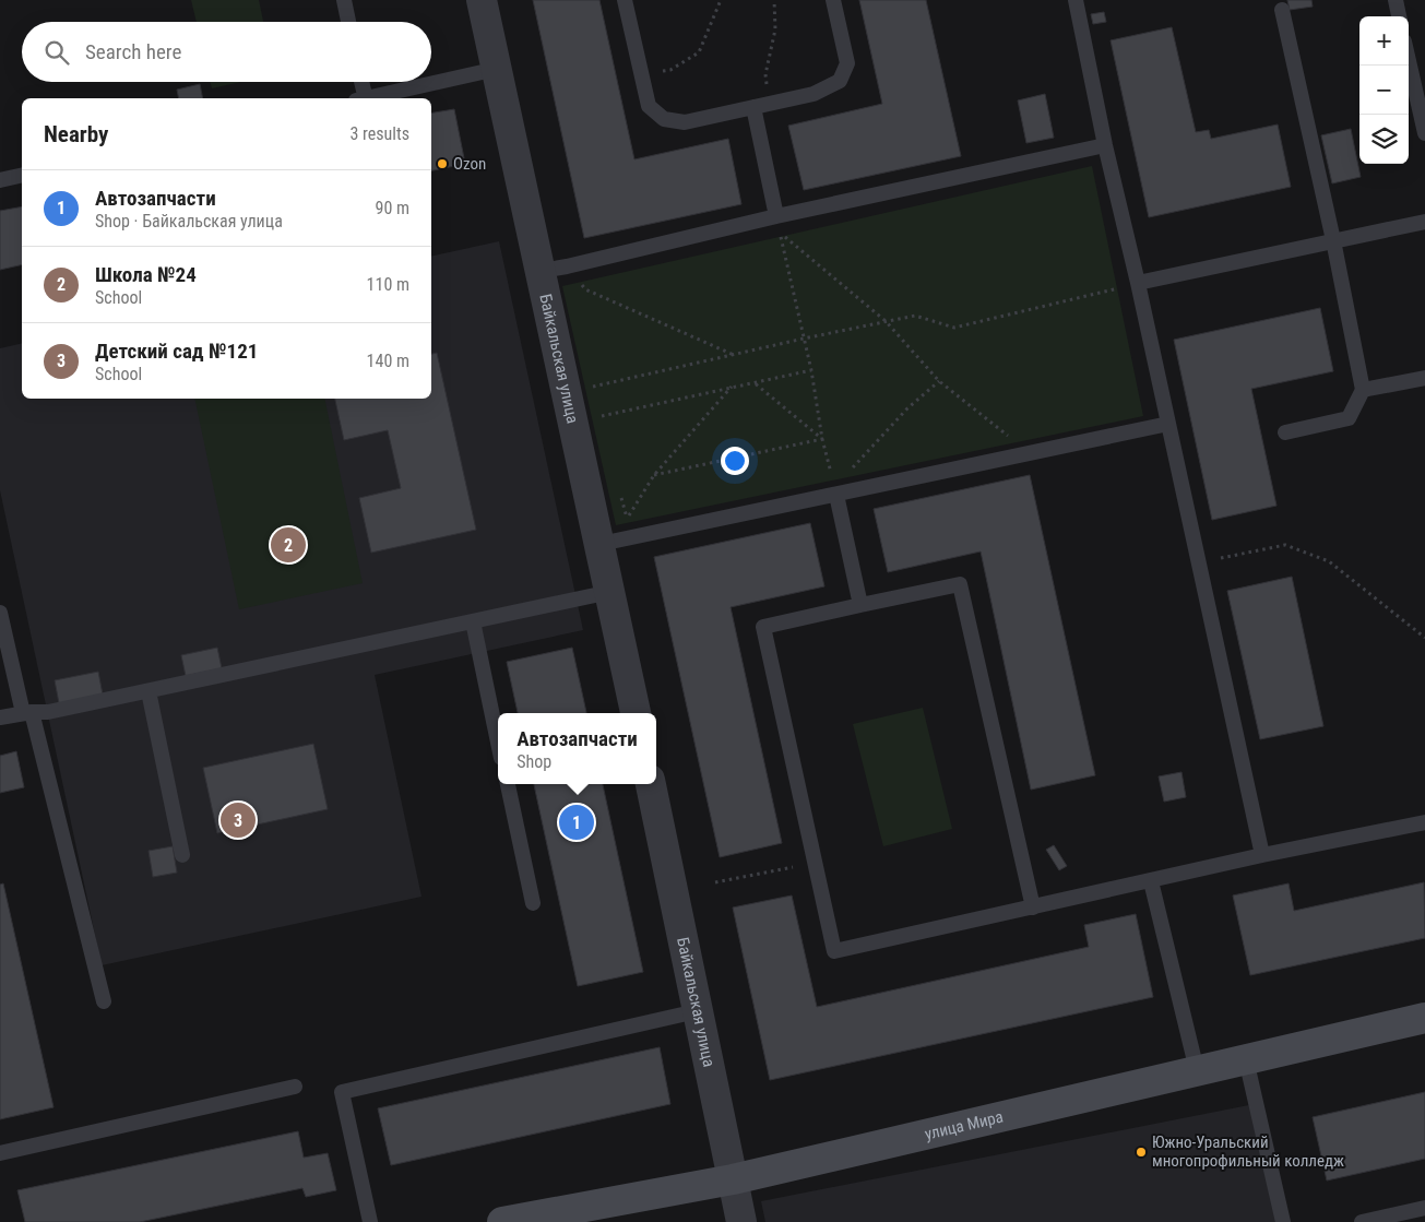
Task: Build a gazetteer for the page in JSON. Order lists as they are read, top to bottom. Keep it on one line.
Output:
{"streets":{"main road":["улица Мира"],"street":["Байкальская улица"]},"crossings":[["Байкальская улица","улица Мира"]],"places":["Ozon","Южно-Уральский многопрофильный колледж"],"page":{"map_buttons":["+","−"],"search":"Search here","heading":["Nearby","3 results"],"list":[{"mark":"1","name":"Автозапчасти","note":"Shop · Байкальская улица","value":"90 m"},{"mark":"2","name":"Школа №24","note":"School","value":"110 m"},{"mark":"3","name":"Детский сад №121","note":"School","value":"140 m"}],"pins":["2","3","1"],"popup":["Автозапчасти","Shop"]}}
